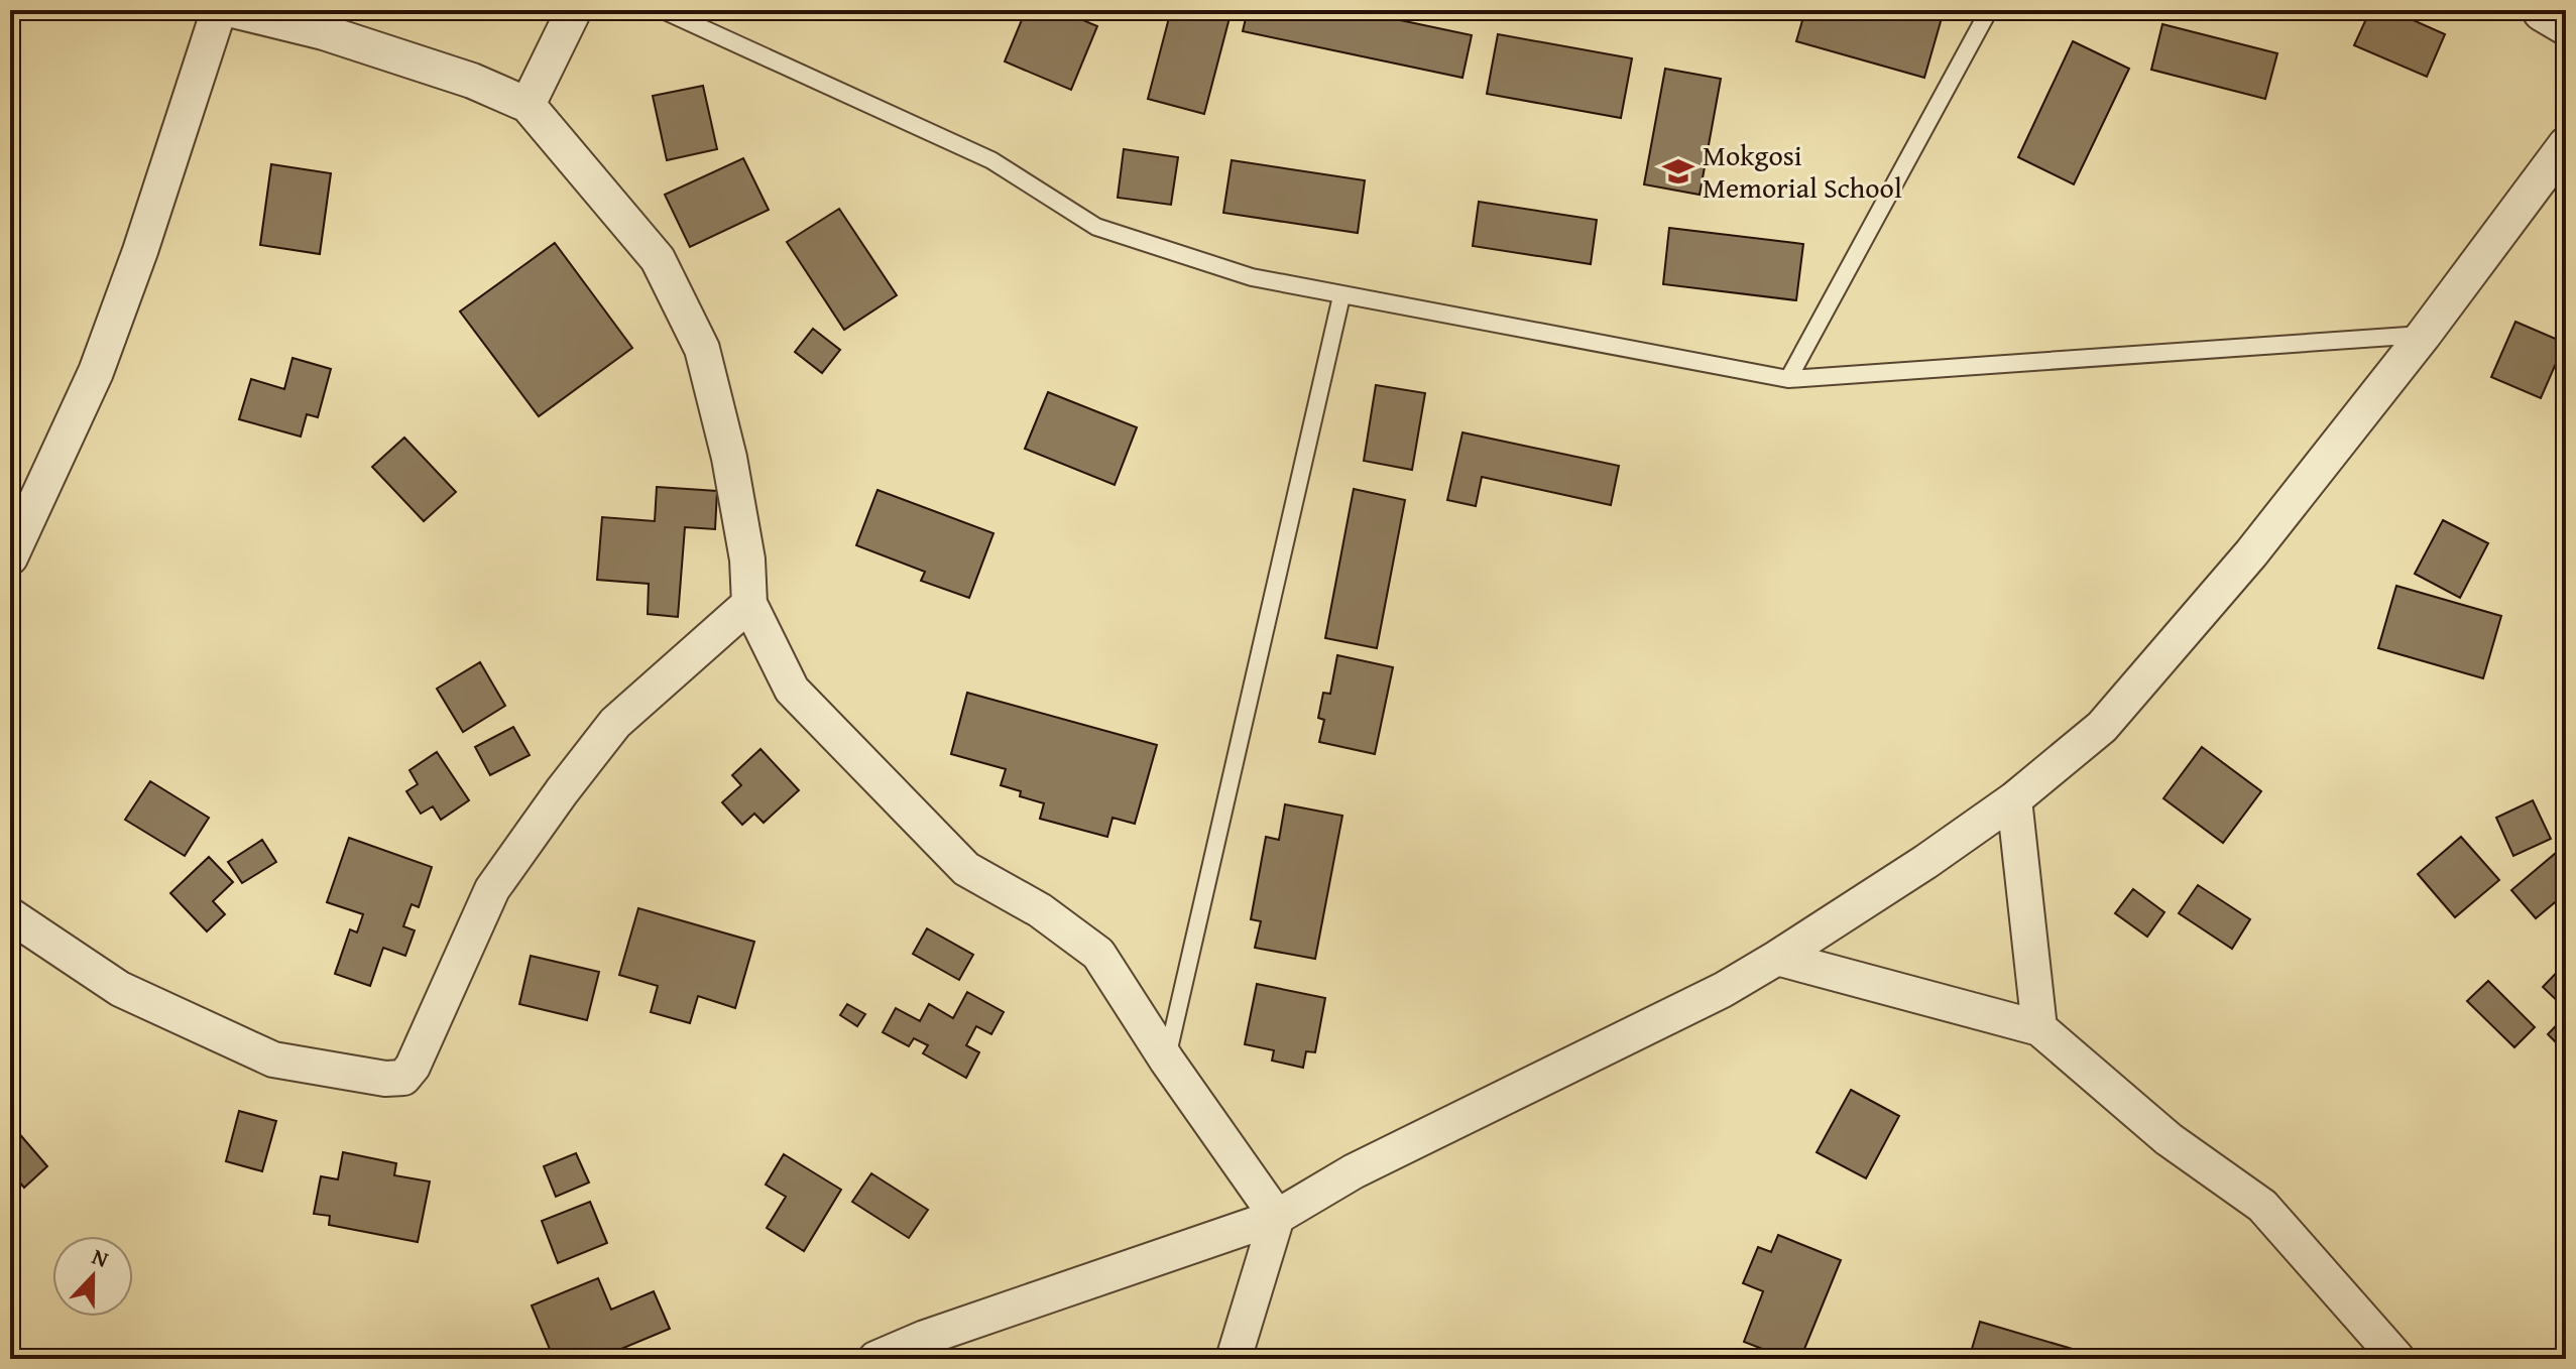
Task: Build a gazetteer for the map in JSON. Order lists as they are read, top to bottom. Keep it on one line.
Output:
{"places":{"school or university":["Mokgosi Memorial School"]},"north":"top"}
